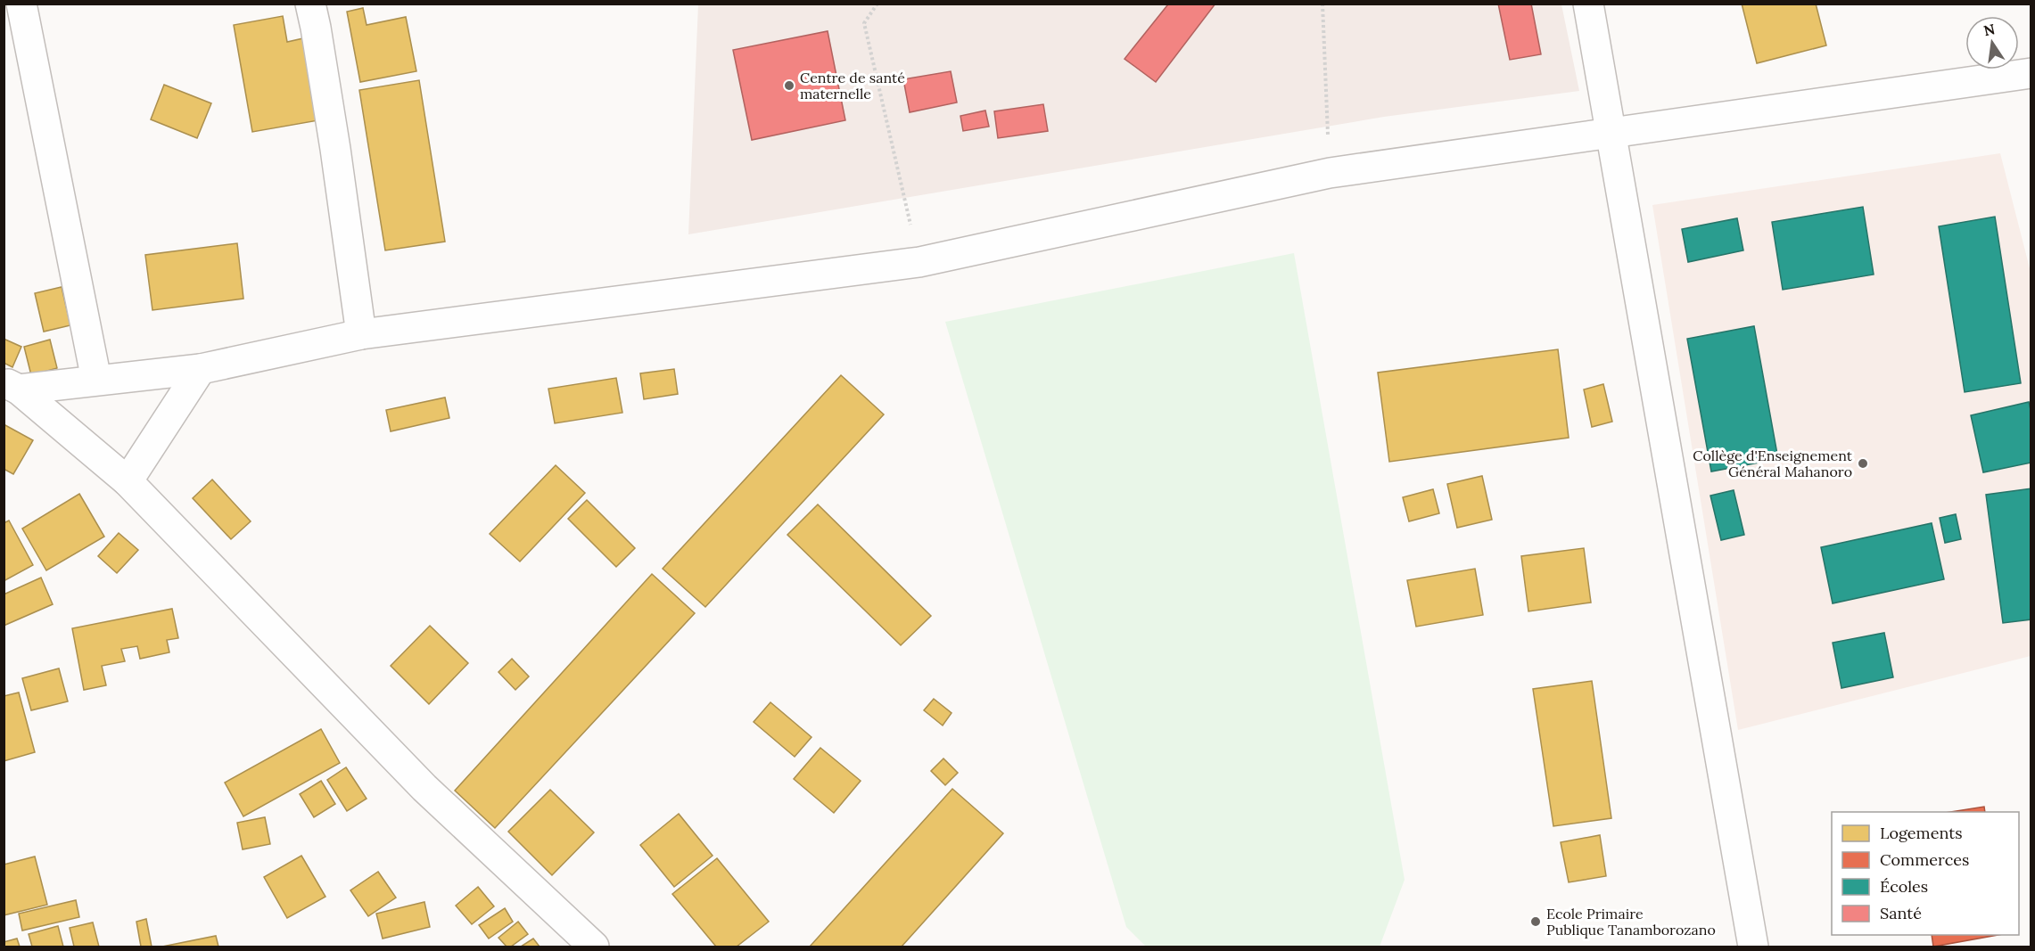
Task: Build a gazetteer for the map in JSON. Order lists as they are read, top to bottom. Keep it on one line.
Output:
{"places":["Centre de santé maternelle","Collège d'Enseignement Général Mahanoro","Ecole Primaire Publique Tanamborozano"],"legend":["Logements","Commerces","Écoles","Santé"],"north":"top"}
